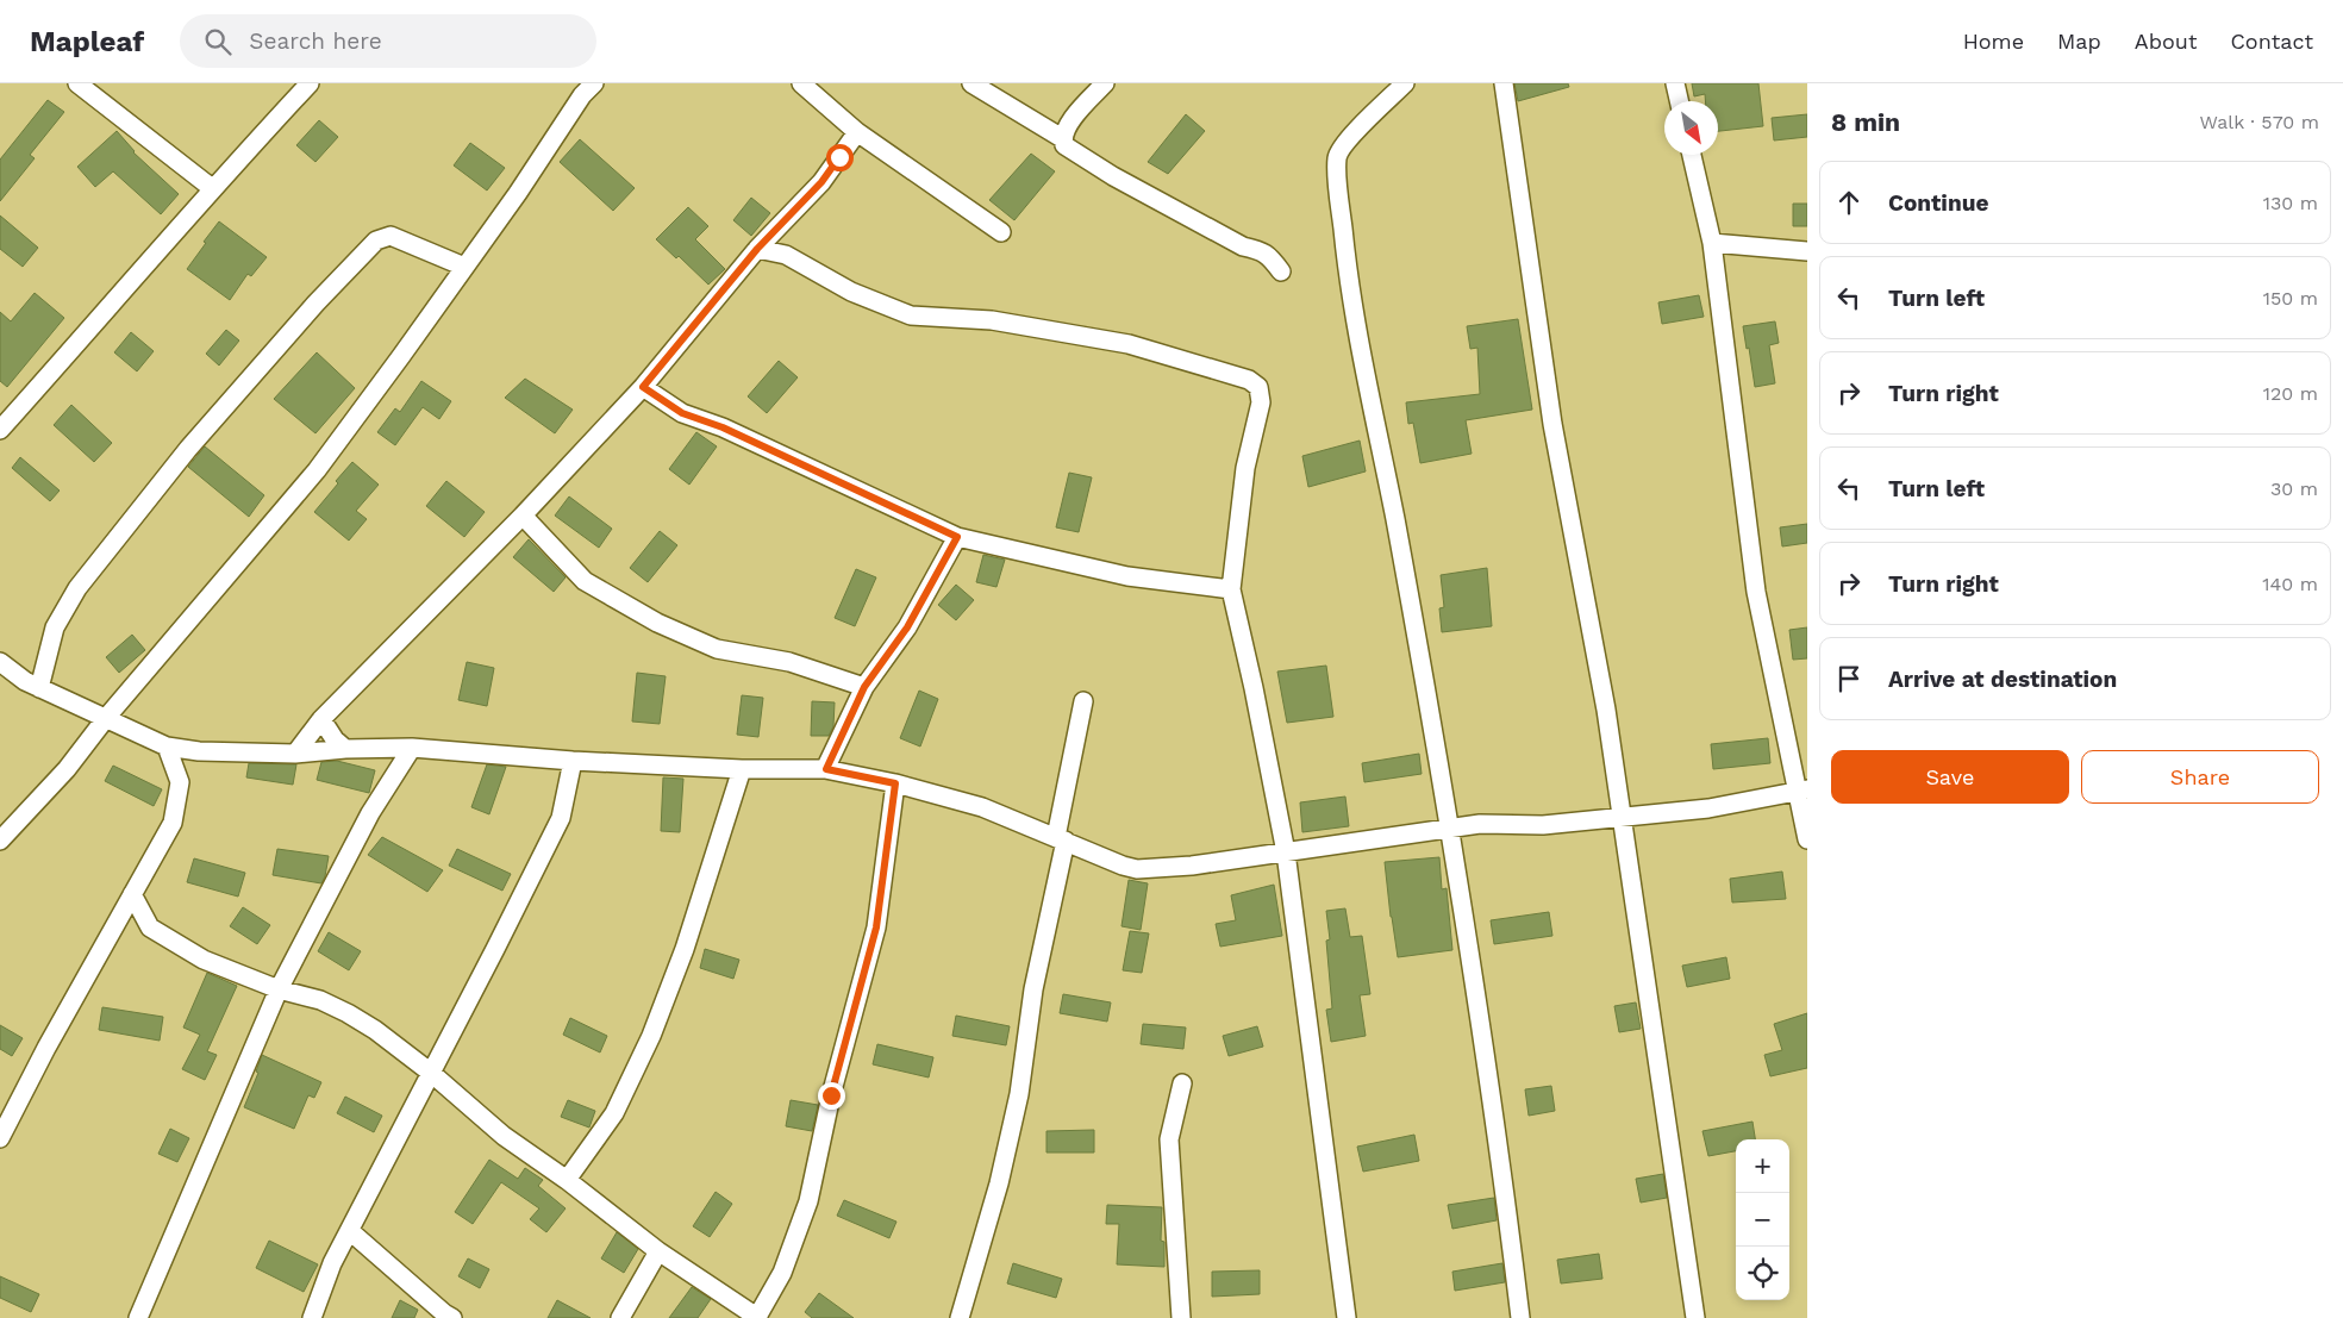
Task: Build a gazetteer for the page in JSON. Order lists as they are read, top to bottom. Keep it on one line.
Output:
{"north":"bottom right","page":{"header":"Mapleaf","search":"Search here","nav":["Home","Map","About","Contact"],"heading":["8 min","Walk · 570 m"],"list":[["Continue","130 m"],["Turn left","150 m"],["Turn right","120 m"],["Turn left","30 m"],["Turn right","140 m"],"Arrive at destination"],"buttons":["Save","Share"],"map_buttons":["+","−"]}}
